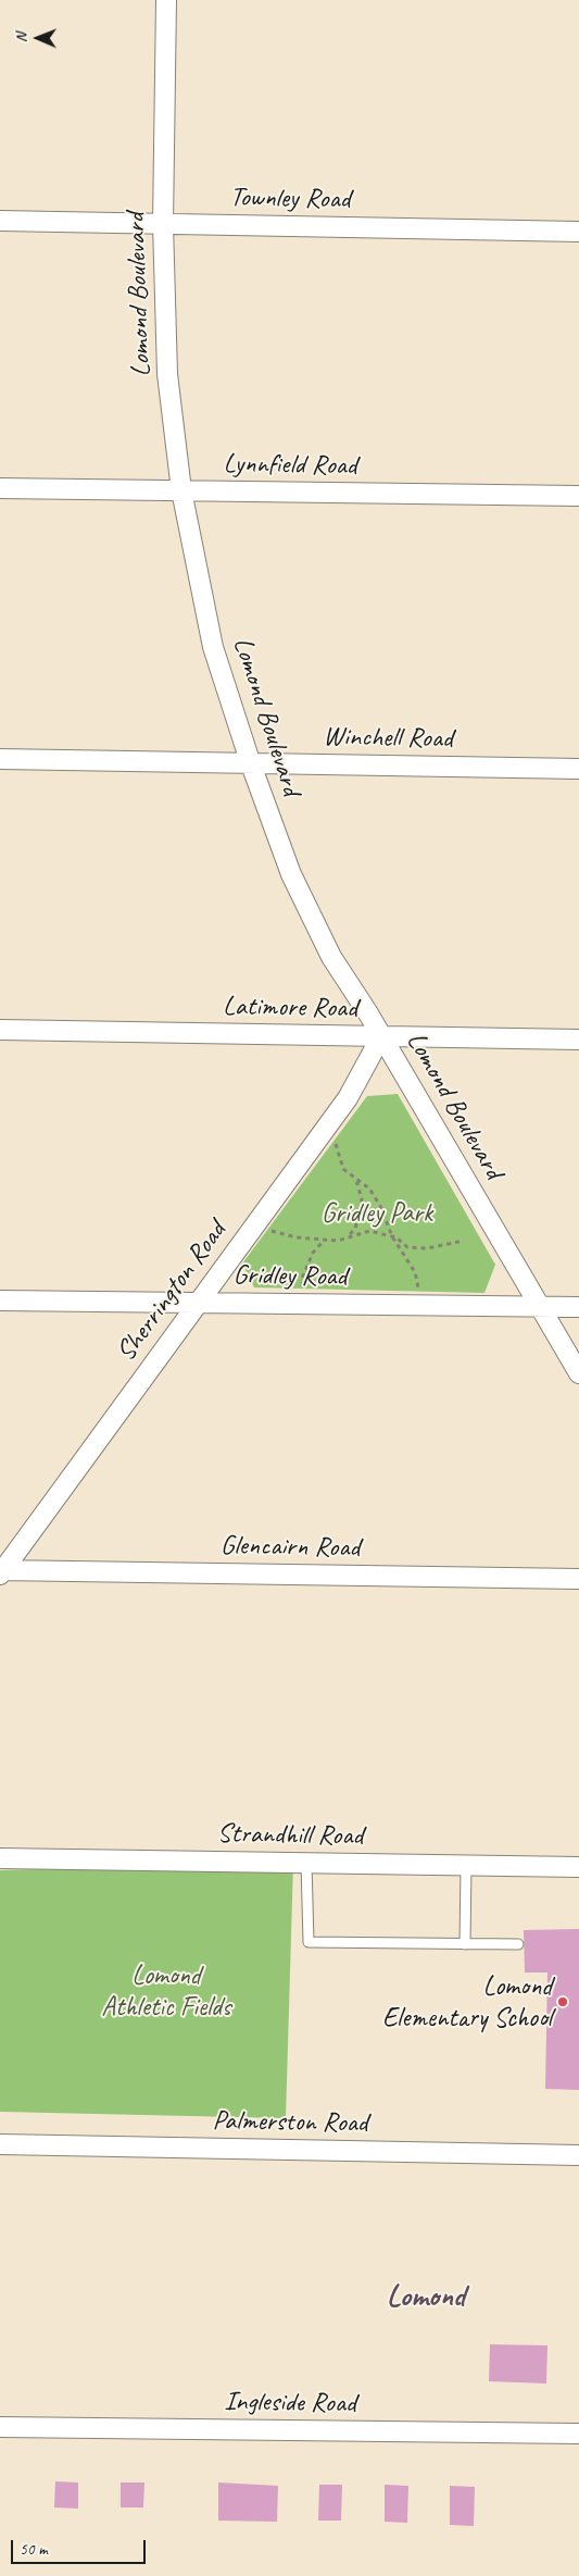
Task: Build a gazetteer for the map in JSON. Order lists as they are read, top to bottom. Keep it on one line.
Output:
{"streets":{"street":["Townley Road","Lomond Boulevard","Lynnfield Road","Winchell Road","Latimore Road","Gridley Road","Sherrington Road","Glencairn Road","Strandhill Road","Palmerston Road","Ingleside Road"]},"crossings":[["Townley Road","Lomond Boulevard"],["Lomond Boulevard","Lynnfield Road"],["Lomond Boulevard","Winchell Road"],["Lomond Boulevard","Latimore Road"],["Lomond Boulevard","Gridley Road"],["Lomond Boulevard","Sherrington Road"],["Latimore Road","Sherrington Road"],["Gridley Road","Sherrington Road"],["Sherrington Road","Glencairn Road"]],"districts":["Lomond"],"parks":["Gridley Park","Lomond Athletic Fields"],"places":["Lomond Elementary School"],"scale_bar":"50 m","north":"left"}
